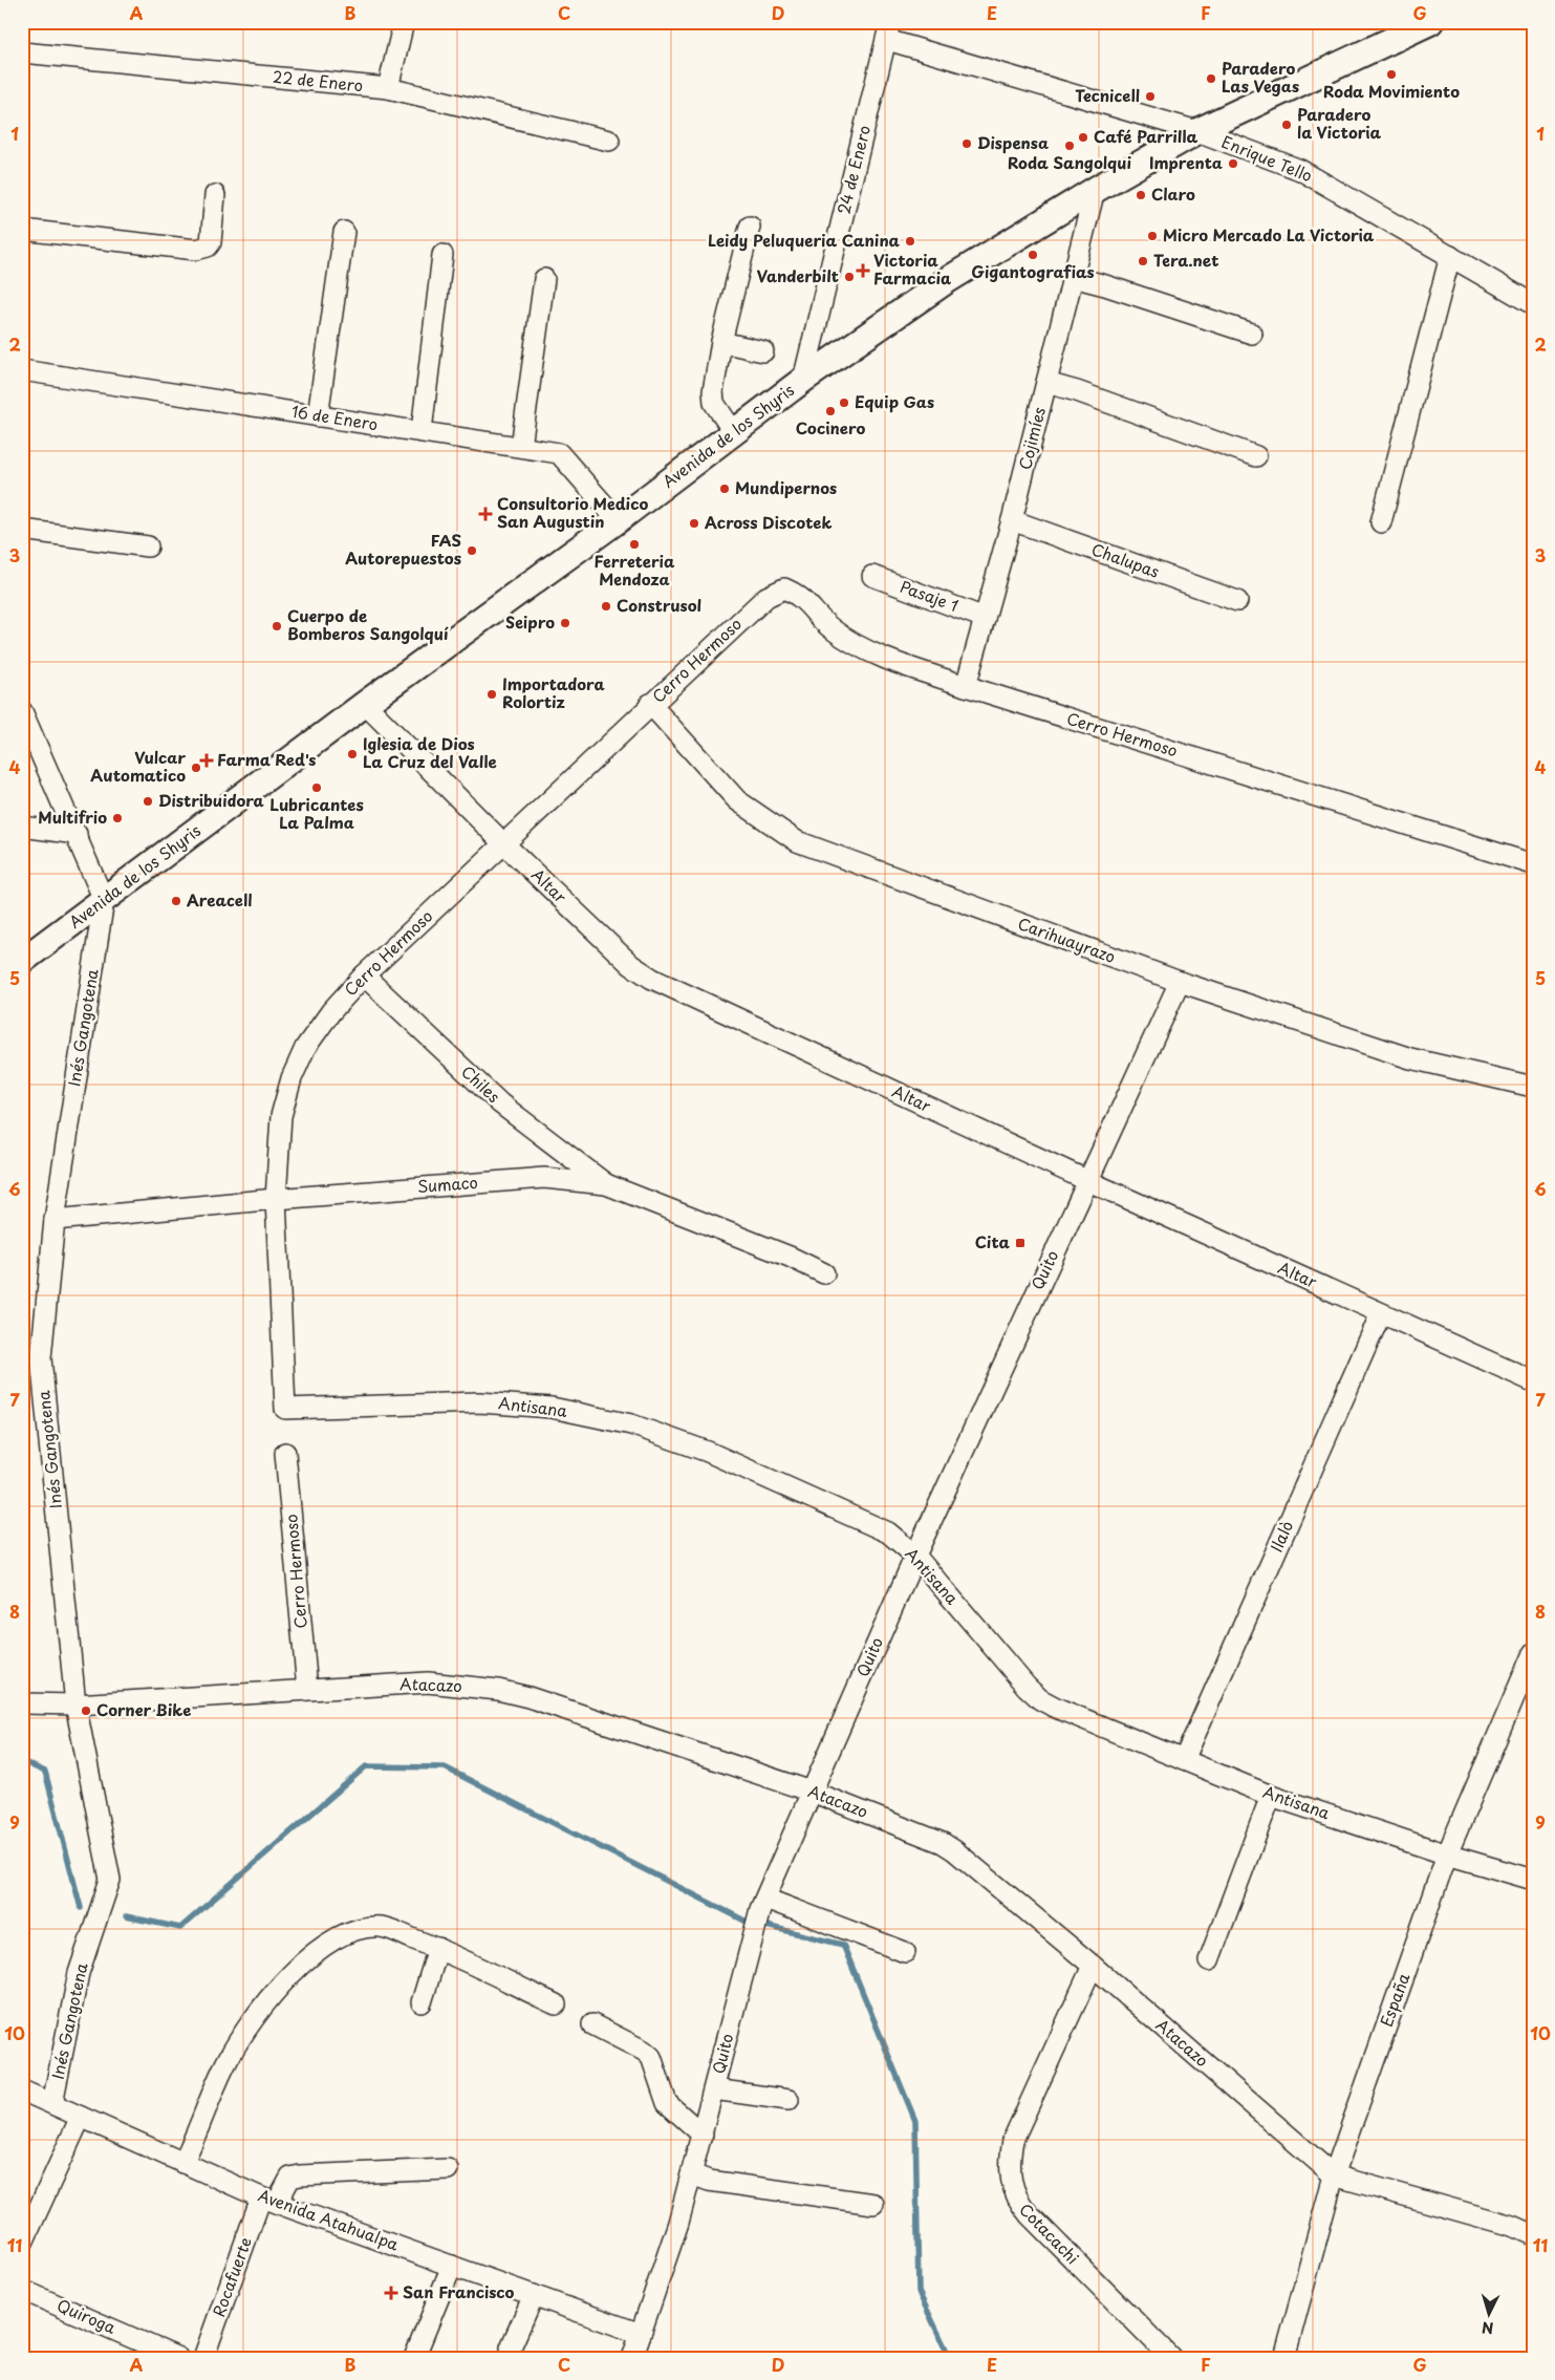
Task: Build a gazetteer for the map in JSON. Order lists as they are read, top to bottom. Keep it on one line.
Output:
{"streets":{"main road":["Avenida de los Shyris"],"street":["22 de Enero","Enrique Tello","24 de Enero","16 de Enero","Cojimíes","Chalupas","Pasaje 1","Cerro Hermoso","Altar","Carihuayrazo","Inés Gangotena","Chiles","Sumaco","Quito","Antisana","Ilalò","Atacazo","España","Avenida Atahualpa","Cotacachi","Rocafuerte","Quiroga"]},"crossings":[["Enrique Tello","24 de Enero"],["Enrique Tello","Avenida de los Shyris"],["24 de Enero","Avenida de los Shyris"],["16 de Enero","Avenida de los Shyris"],["Avenida de los Shyris","Cojimíes"],["Avenida de los Shyris","Altar"],["Avenida de los Shyris","Inés Gangotena"],["Cojimíes","Chalupas"],["Cojimíes","Pasaje 1"],["Cojimíes","Cerro Hermoso"],["Cerro Hermoso","Altar"],["Cerro Hermoso","Carihuayrazo"],["Cerro Hermoso","Chiles"],["Cerro Hermoso","Sumaco"],["Cerro Hermoso","Antisana"],["Cerro Hermoso","Atacazo"],["Altar","Quito"],["Altar","Ilalò"],["Carihuayrazo","Quito"],["Inés Gangotena","Sumaco"],["Inés Gangotena","Atacazo"],["Inés Gangotena","Avenida Atahualpa"],["Chiles","Sumaco"],["Quito","Antisana"],["Quito","Atacazo"],["Quito","Avenida Atahualpa"],["Antisana","Ilalò"],["Antisana","España"],["Atacazo","España"],["Atacazo","Cotacachi"],["Avenida Atahualpa","Rocafuerte"]],"places":{"other":["Roda Movimiento","Paradero Las Vegas","Tecnicell","Paradero la Victoria","Café Parrilla","Dispensa","Roda Sangolqui","Imprenta","Claro","Micro Mercado La Victoria","Leidy Peluqueria Canina","Gigantografias","Tera.net","Vanderbilt","Equip Gas","Cocinero","Mundipernos","Across Discotek","Ferreteria Mendoza","FAS Autorepuestos","Construsol","Seipro","Cuerpo de Bomberos Sangolquí","Importadora Rolortiz","Iglesia de Dios La Cruz del Valle","Vulcar Automatico","Lubricantes La Palma","Distribuidora","Multifrio","Areacell","Corner Bike"],"health":["Victoria Farmacia","Consultorio Medico San Augustin","Farma Red's","San Francisco"],"transit":["Cita"]},"north":"bottom","grid":{"columns":["A","B","C","D","E","F","G"],"rows":["1","2","3","4","5","6","7","8","9","10","11"]}}
